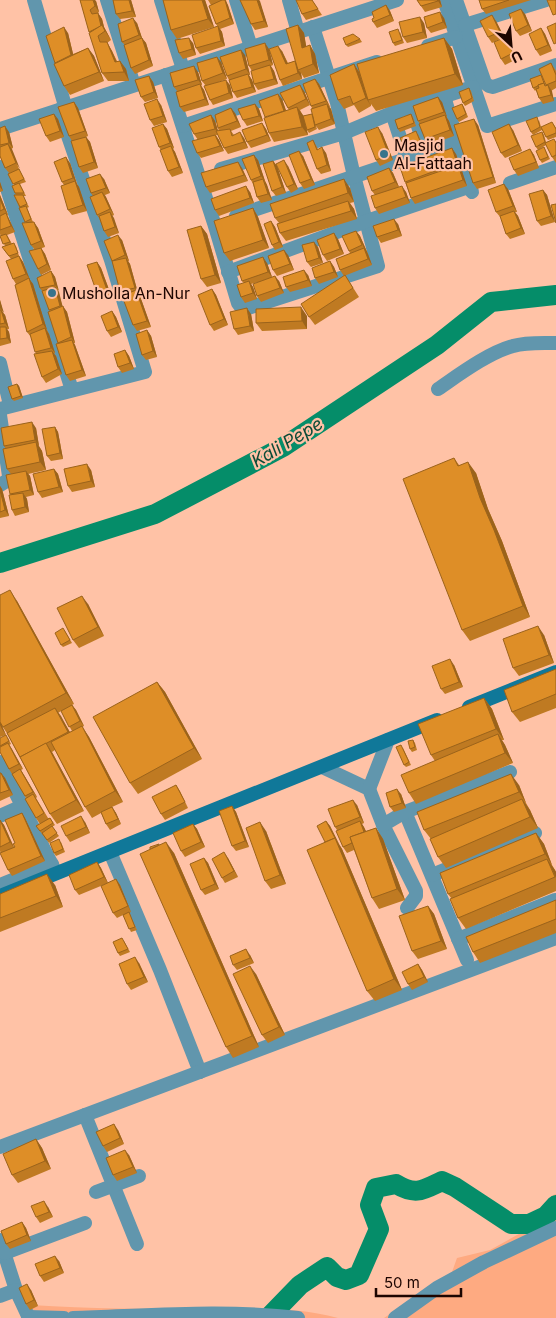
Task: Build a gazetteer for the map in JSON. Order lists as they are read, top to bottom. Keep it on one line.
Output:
{"water":["Kali Pepe"],"places":["Masjid Al-Fattaah","Musholla An-Nur"],"scale_bar":"50 m","north":"bottom right"}
